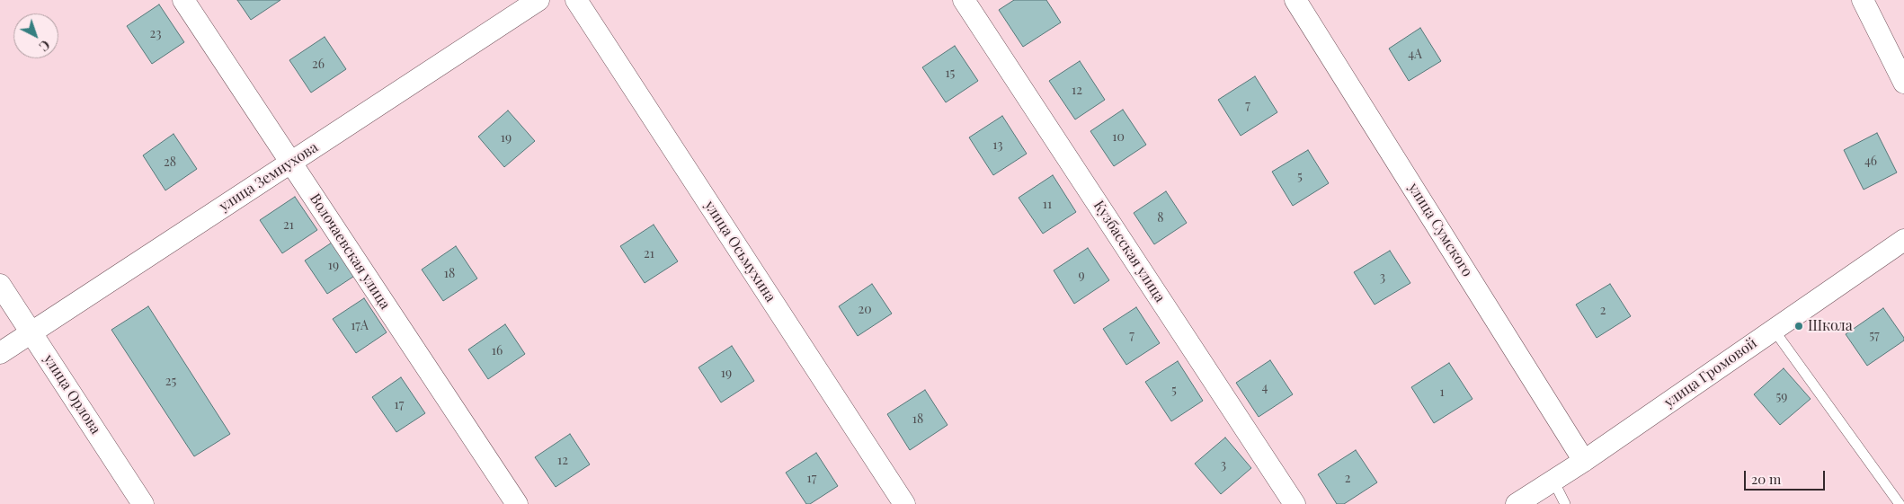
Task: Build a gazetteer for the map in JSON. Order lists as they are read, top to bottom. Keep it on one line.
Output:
{"streets":{"street":["улица Земнухова","улица Сумского","Волочаевская улица","улица Осьмухина","Кузбасская улица","улица Громовой","улица Орлова"]},"crossings":[["улица Земнухова","Волочаевская улица"],["улица Земнухова","улица Орлова"],["улица Сумского","улица Громовой"]],"places":["Школа"],"house_numbers":["23","4А","26","15","12","7","10","19","13","46","28","5","11","8","21","21","19","18","9","3","20","2","17А","7","57","16","19","25","4","5","1","59","17","18","12","3","17","2"],"scale_bar":"20 m","north":"bottom right"}
